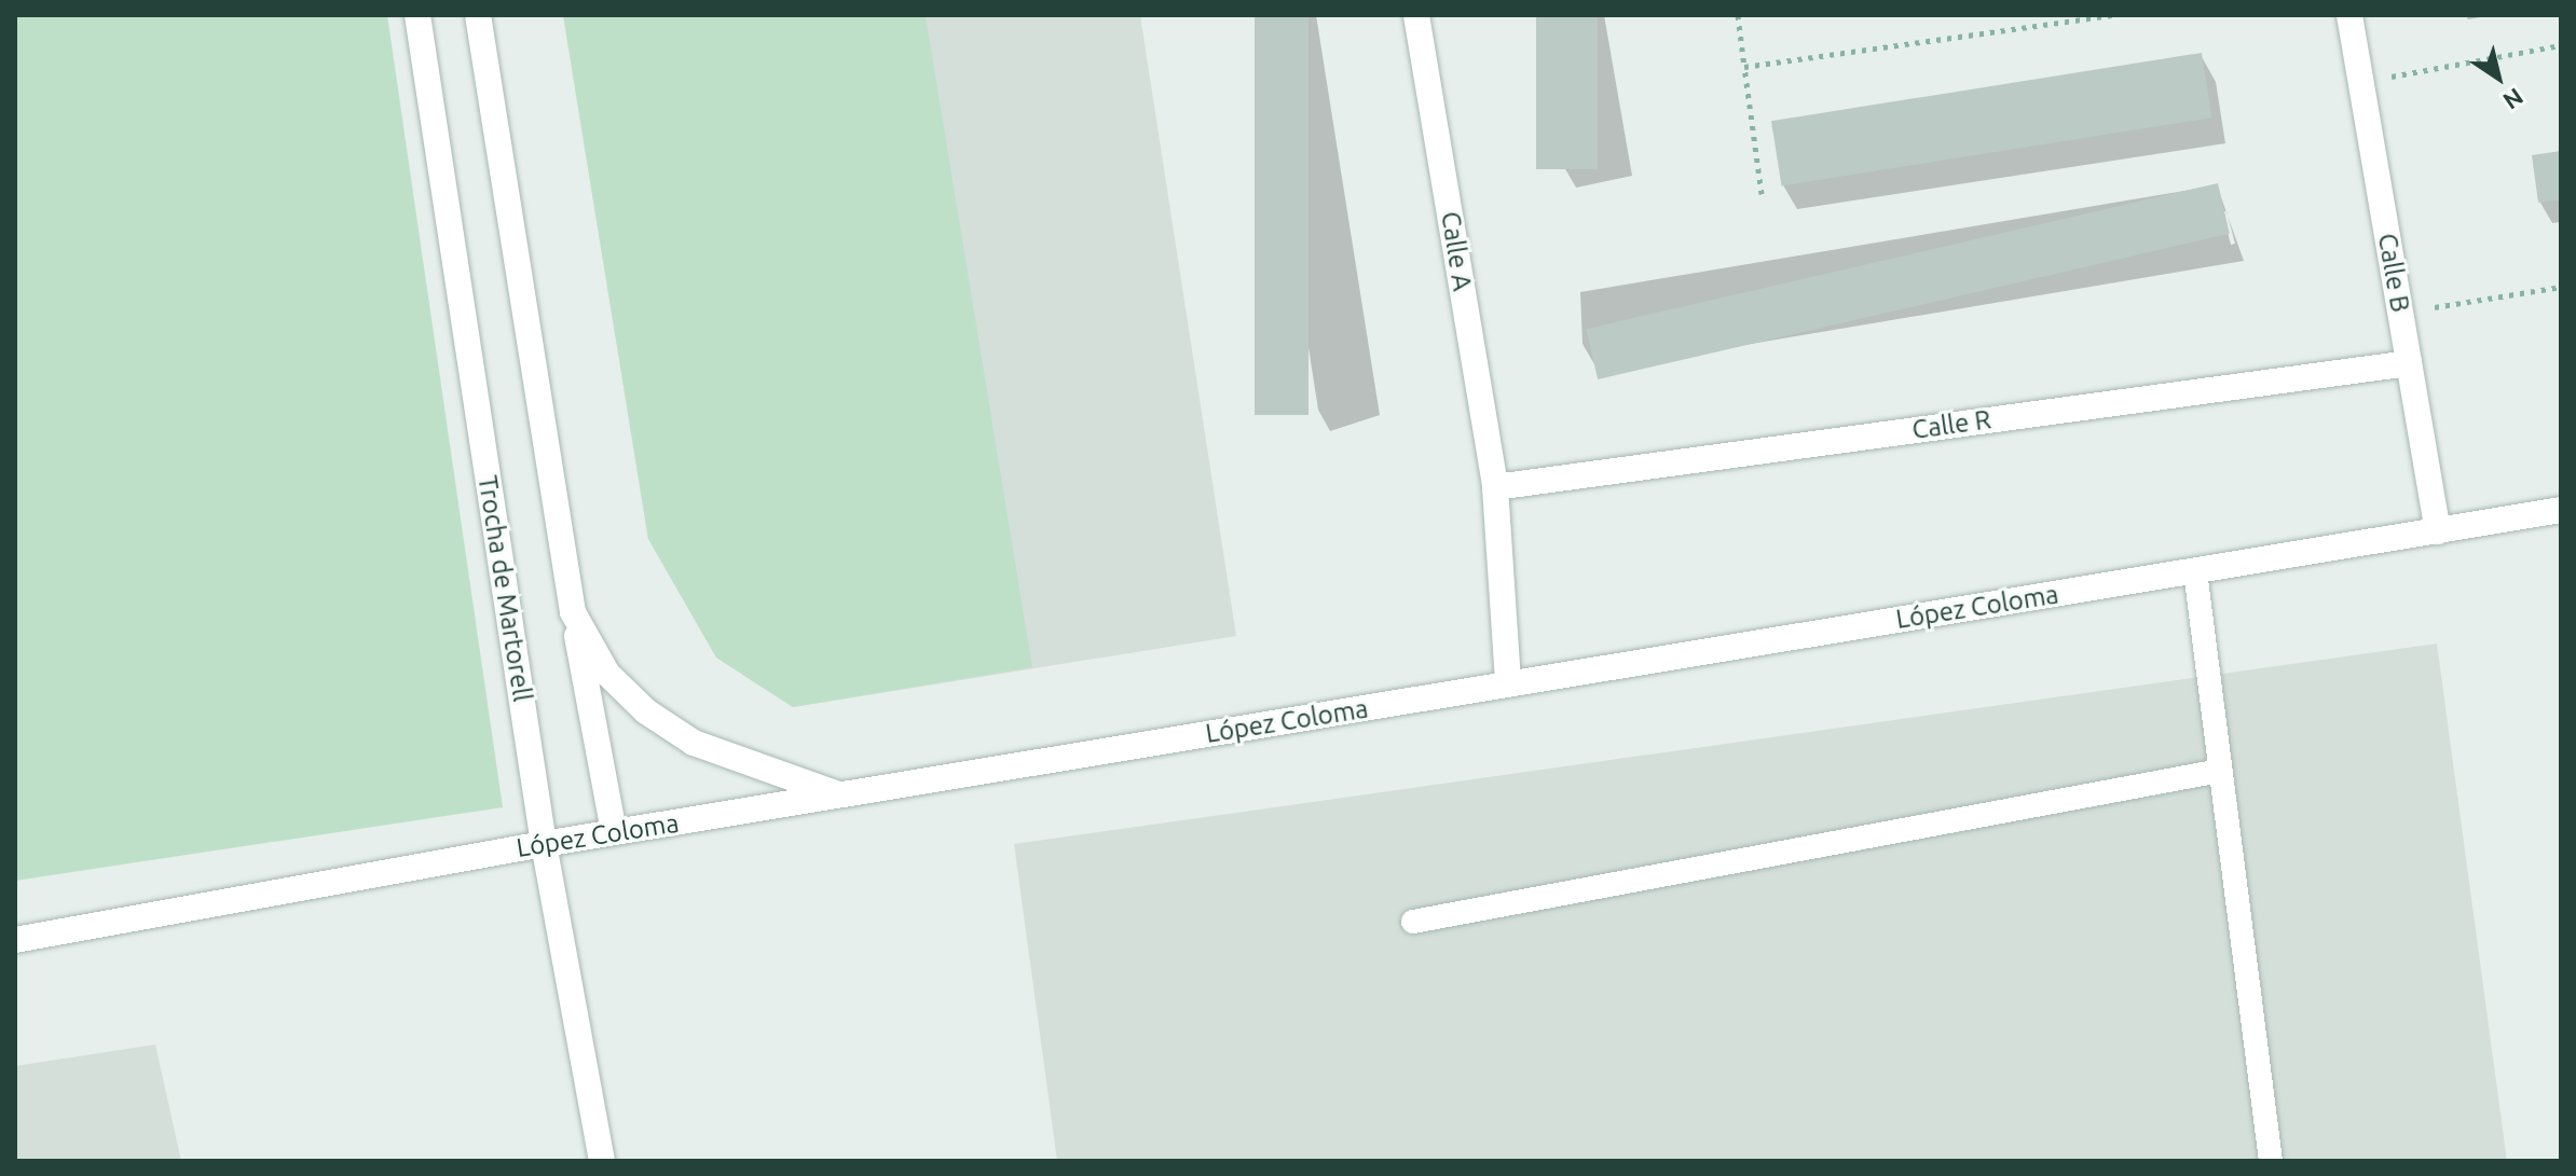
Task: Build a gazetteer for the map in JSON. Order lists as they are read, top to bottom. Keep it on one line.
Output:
{"streets":{"street":["Calle A","Calle B","Calle R","Trocha de Martorell","López Coloma"]},"crossings":[["Calle A","Calle R"],["Calle A","López Coloma"],["Calle B","Calle R"],["Calle B","López Coloma"],["Trocha de Martorell","López Coloma"]],"north":"bottom right"}
